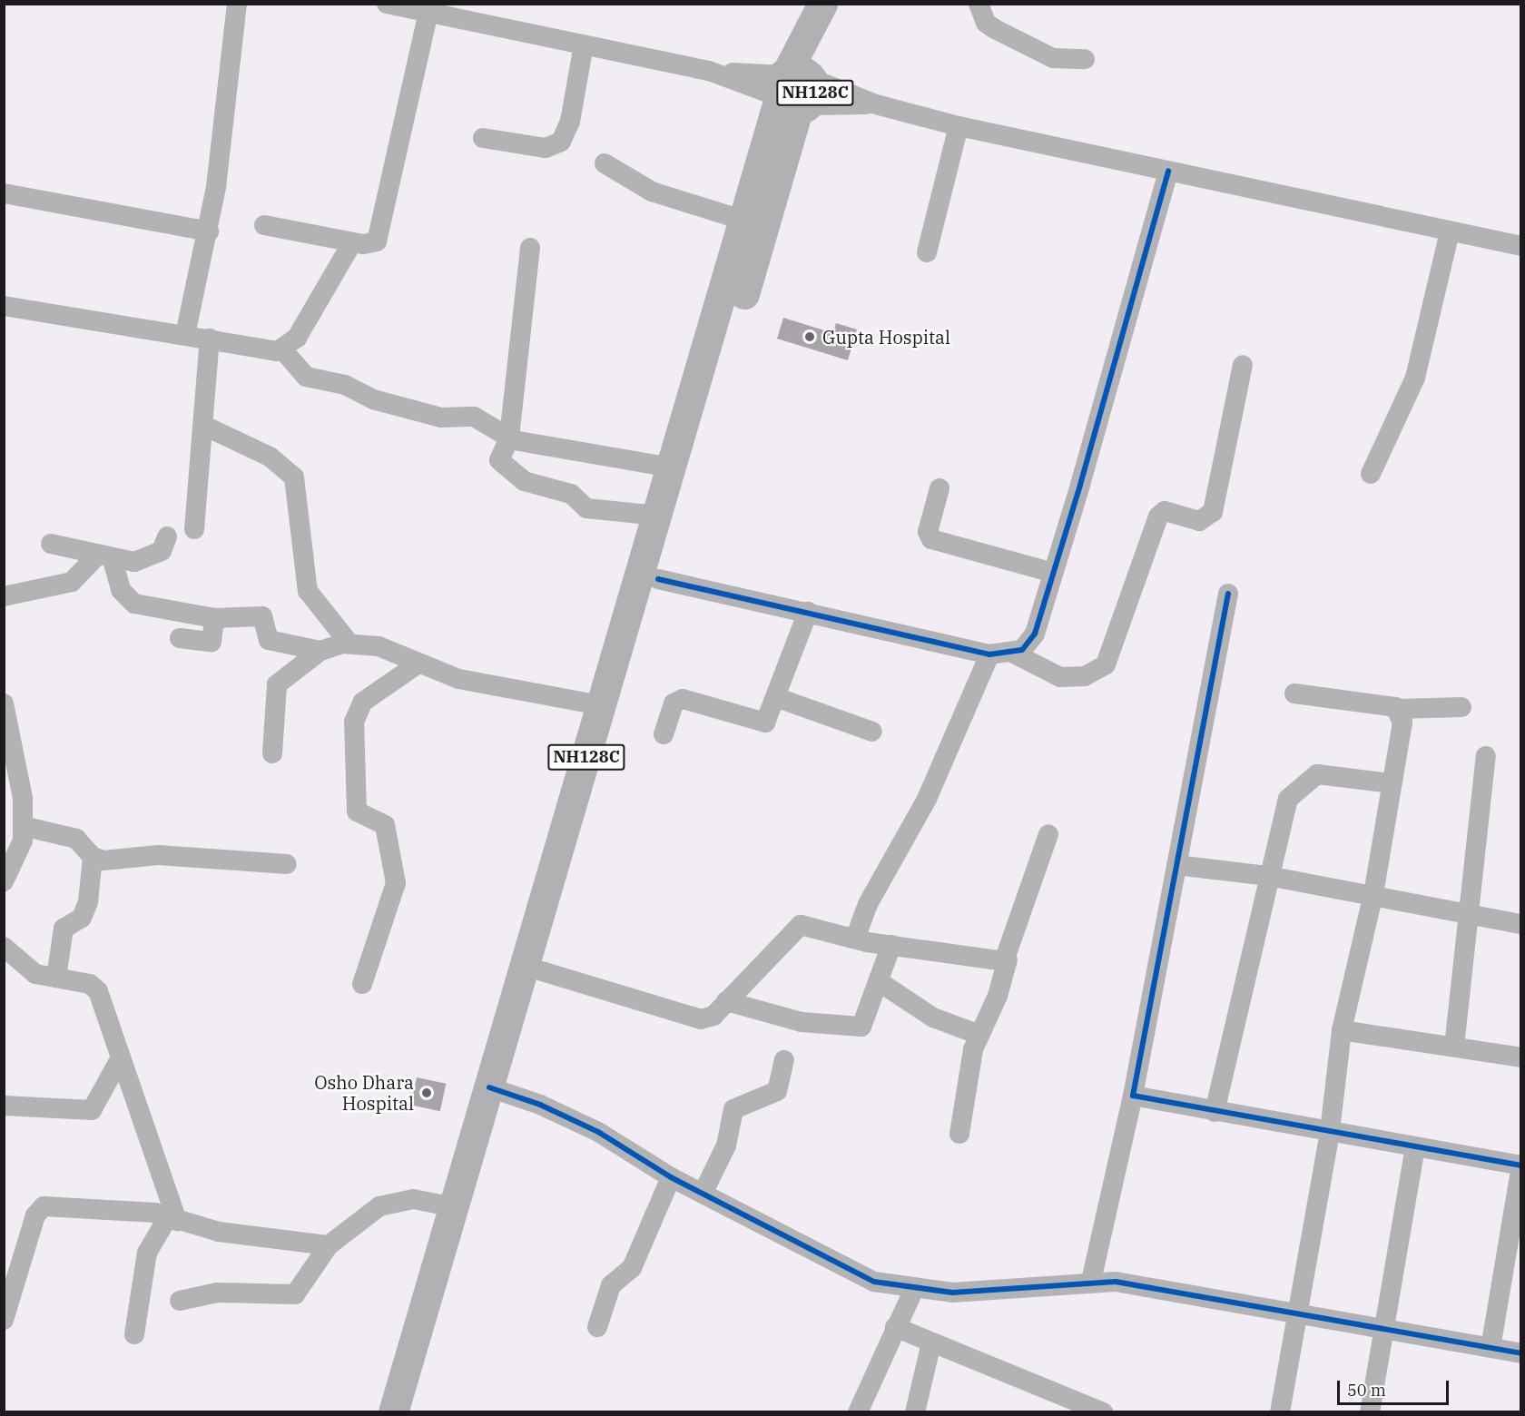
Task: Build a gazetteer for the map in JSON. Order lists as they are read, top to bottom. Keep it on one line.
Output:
{"streets":{"highway":["NH128C"]},"places":["Gupta Hospital","Osho Dhara Hospital"],"scale_bar":"50 m"}
